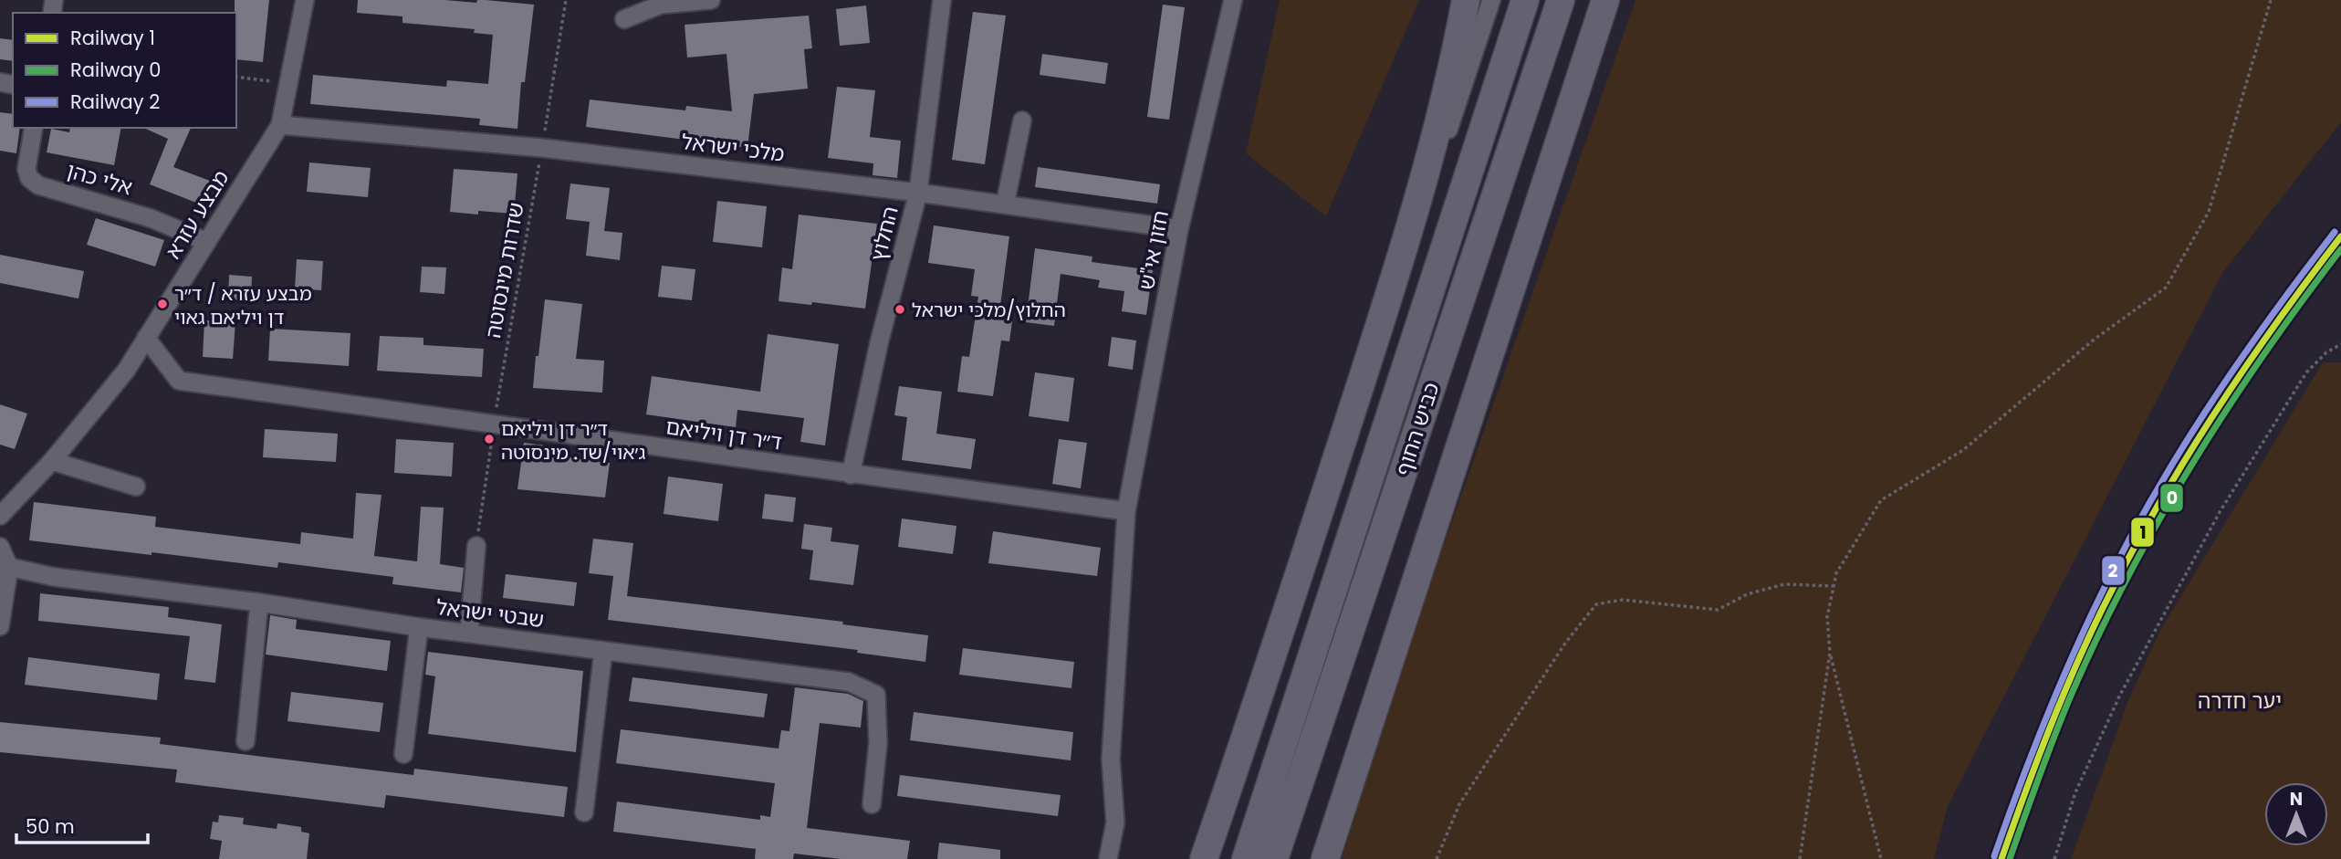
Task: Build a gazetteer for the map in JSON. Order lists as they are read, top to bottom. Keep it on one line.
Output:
{"streets":{"highway":["כביש החוף"],"street":["מלכי ישראל","אלי כהן","מבצע עזרא","החלוץ","חזון אי\"ש","ד״ר דן ויליאם","שבטי ישראל"],"path":["שדרות מינסוטה"]},"crossings":[["מלכי ישראל","מבצע עזרא"],["מלכי ישראל","החלוץ"],["מלכי ישראל","חזון אי\"ש"],["מלכי ישראל","שדרות מינסוטה"],["אלי כהן","מבצע עזרא"],["מבצע עזרא","ד״ר דן ויליאם"],["החלוץ","ד״ר דן ויליאם"],["חזון אי\"ש","ד״ר דן ויליאם"],["שדרות מינסוטה","ד״ר דן ויליאם"]],"parks":["יער חדרה"],"places":["מבצע עזרא / ד״ר דן ויליאם גאוי","החלוץ/מלכי ישראל","ד״ר דן ויליאם ג׳אוי/שד. מינסוטה"],"lines":["rail line 2","rail line 1","rail line 0"],"legend":["Railway 1","Railway 0","Railway 2"],"scale_bar":"50 m","north":"top"}
